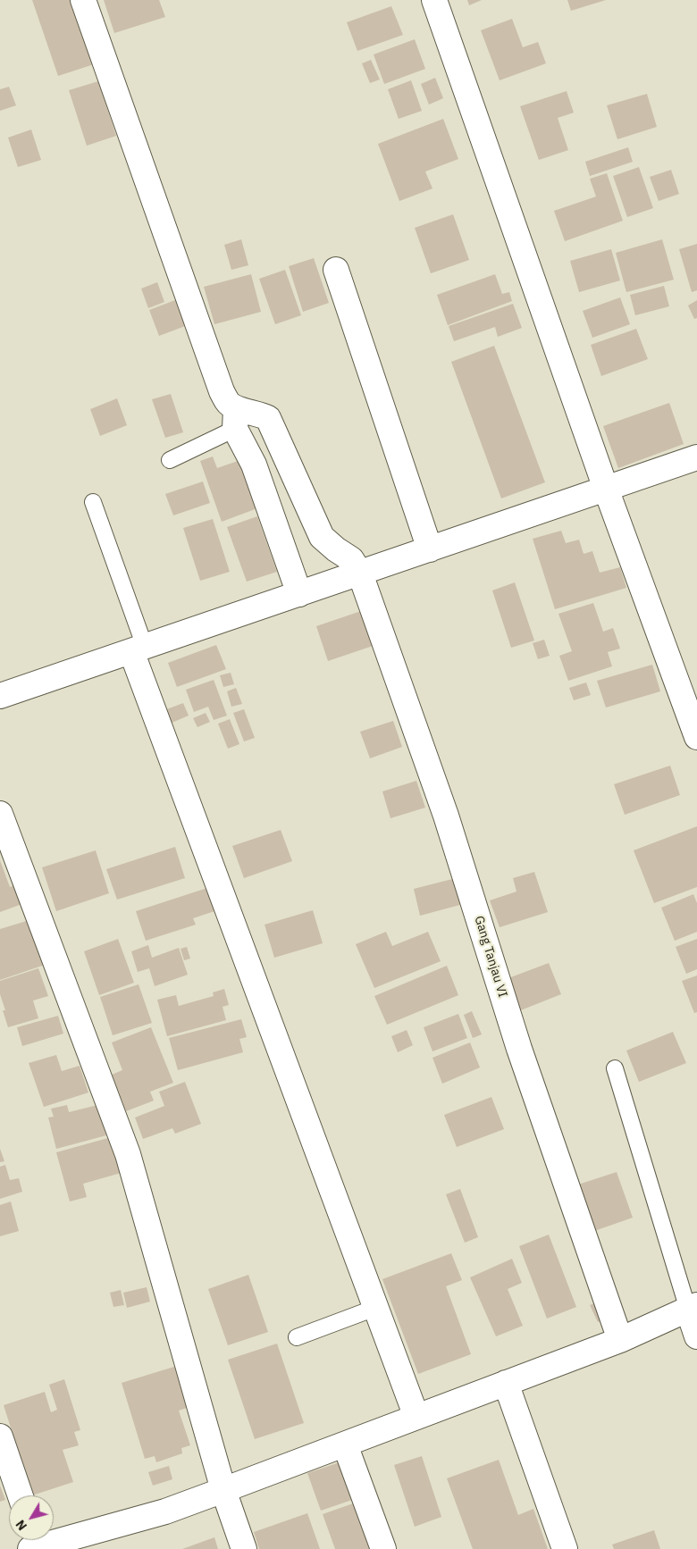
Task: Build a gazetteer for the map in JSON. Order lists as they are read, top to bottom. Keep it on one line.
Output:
{"streets":{"street":["Gang Tanjau VI"]},"north":"bottom left"}
